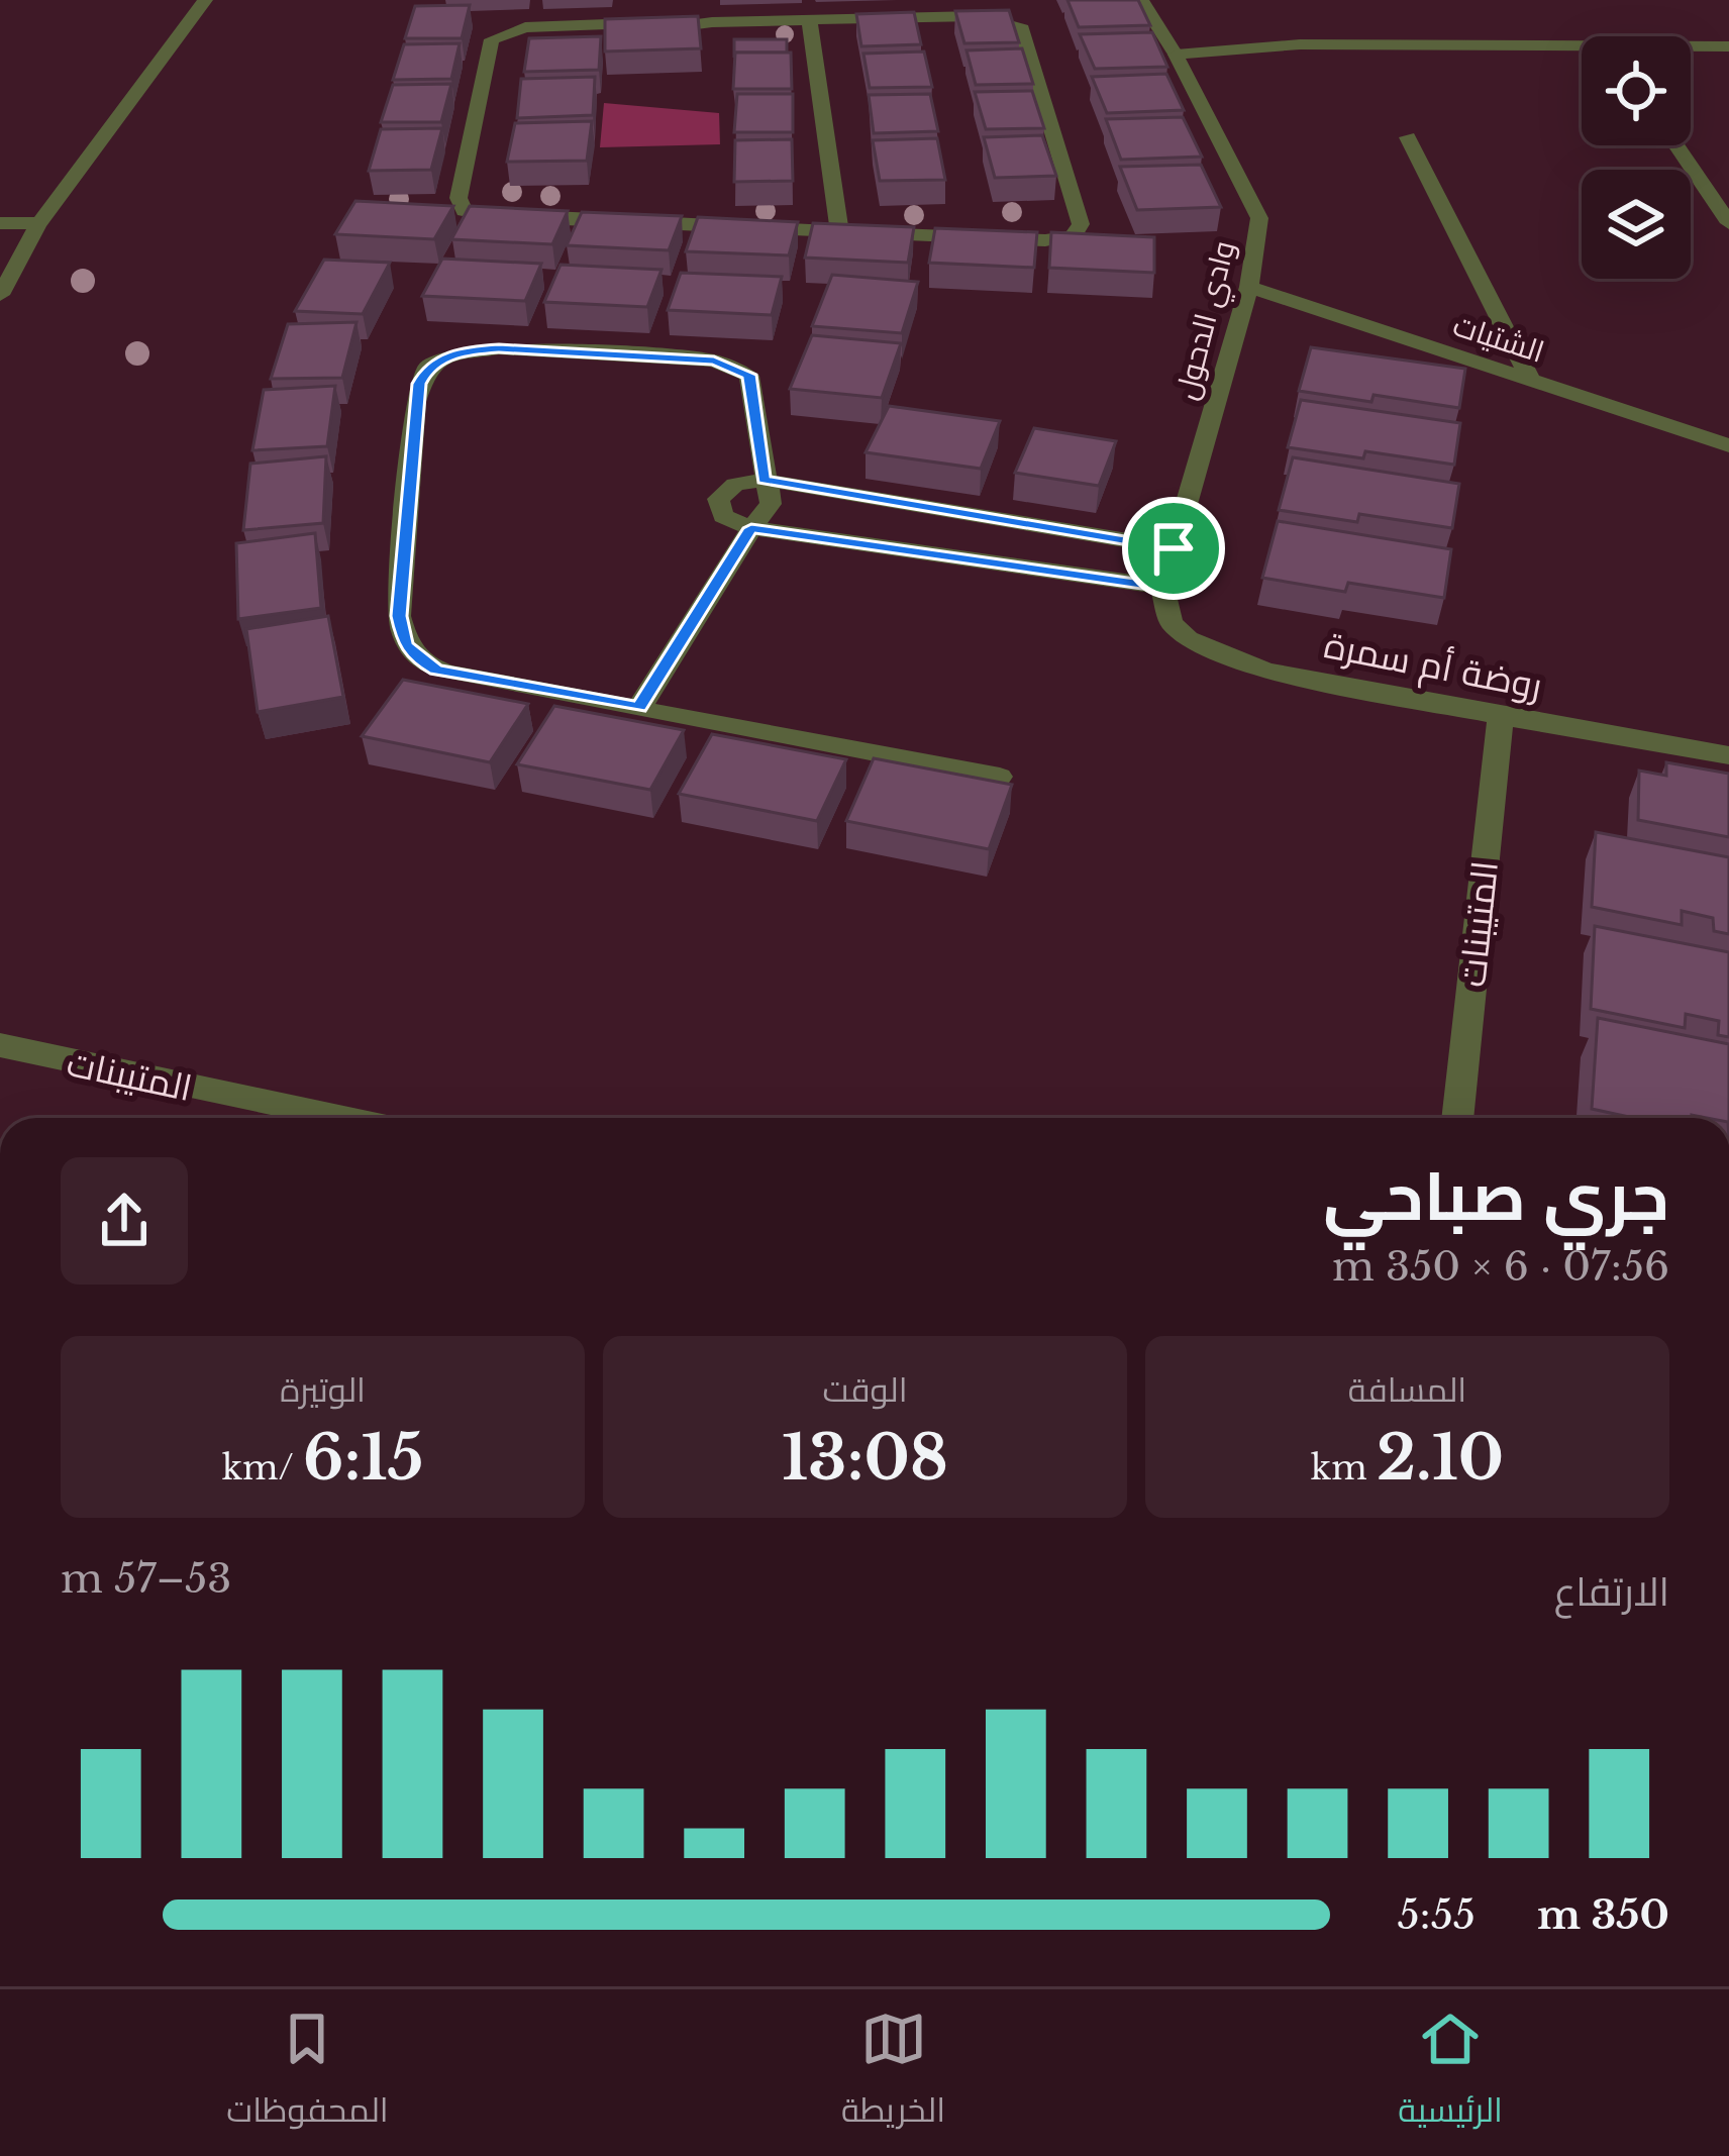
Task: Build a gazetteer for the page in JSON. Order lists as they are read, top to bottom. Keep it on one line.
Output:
{"streets":{"street":["وادي الدحول","الشتيات","روضة أم سمرة","المتيبنات"]},"crossings":[["وادي الدحول","الشتيات"],["وادي الدحول","روضة أم سمرة"],["روضة أم سمرة","المتيبنات"]],"page":{"heading":["جري صباحي","07:56 · 6 × 350 m"],"stats":[["المسافة","2.10 km"],["الوقت","13:08"],["الوتيرة","6:15 /km"]],"chart":["الارتفاع","53–57 m"],"list":[{"name":"350 m","note":"5:55"}],"tabs":["الرئيسية","الخريطة","المحفوظات"]}}
